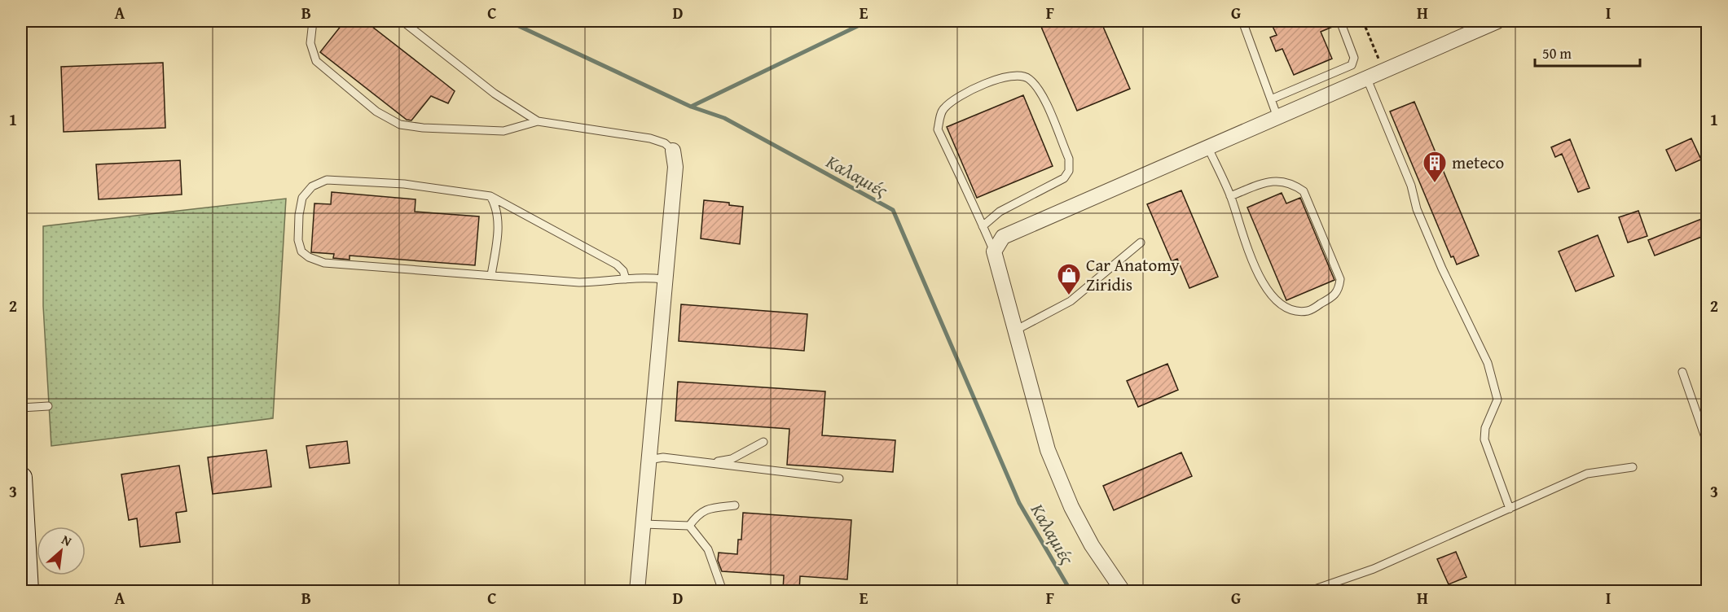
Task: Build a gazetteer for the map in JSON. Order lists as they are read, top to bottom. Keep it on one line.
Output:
{"water":["Καλαμιές"],"places":{"building":["meteco"],"shop":["Car Anatomy Ziridis"]},"scale_bar":"50 m","north":"top right","grid":{"columns":["A","B","C","D","E","F","G","H","I"],"rows":["1","2","3"]}}
